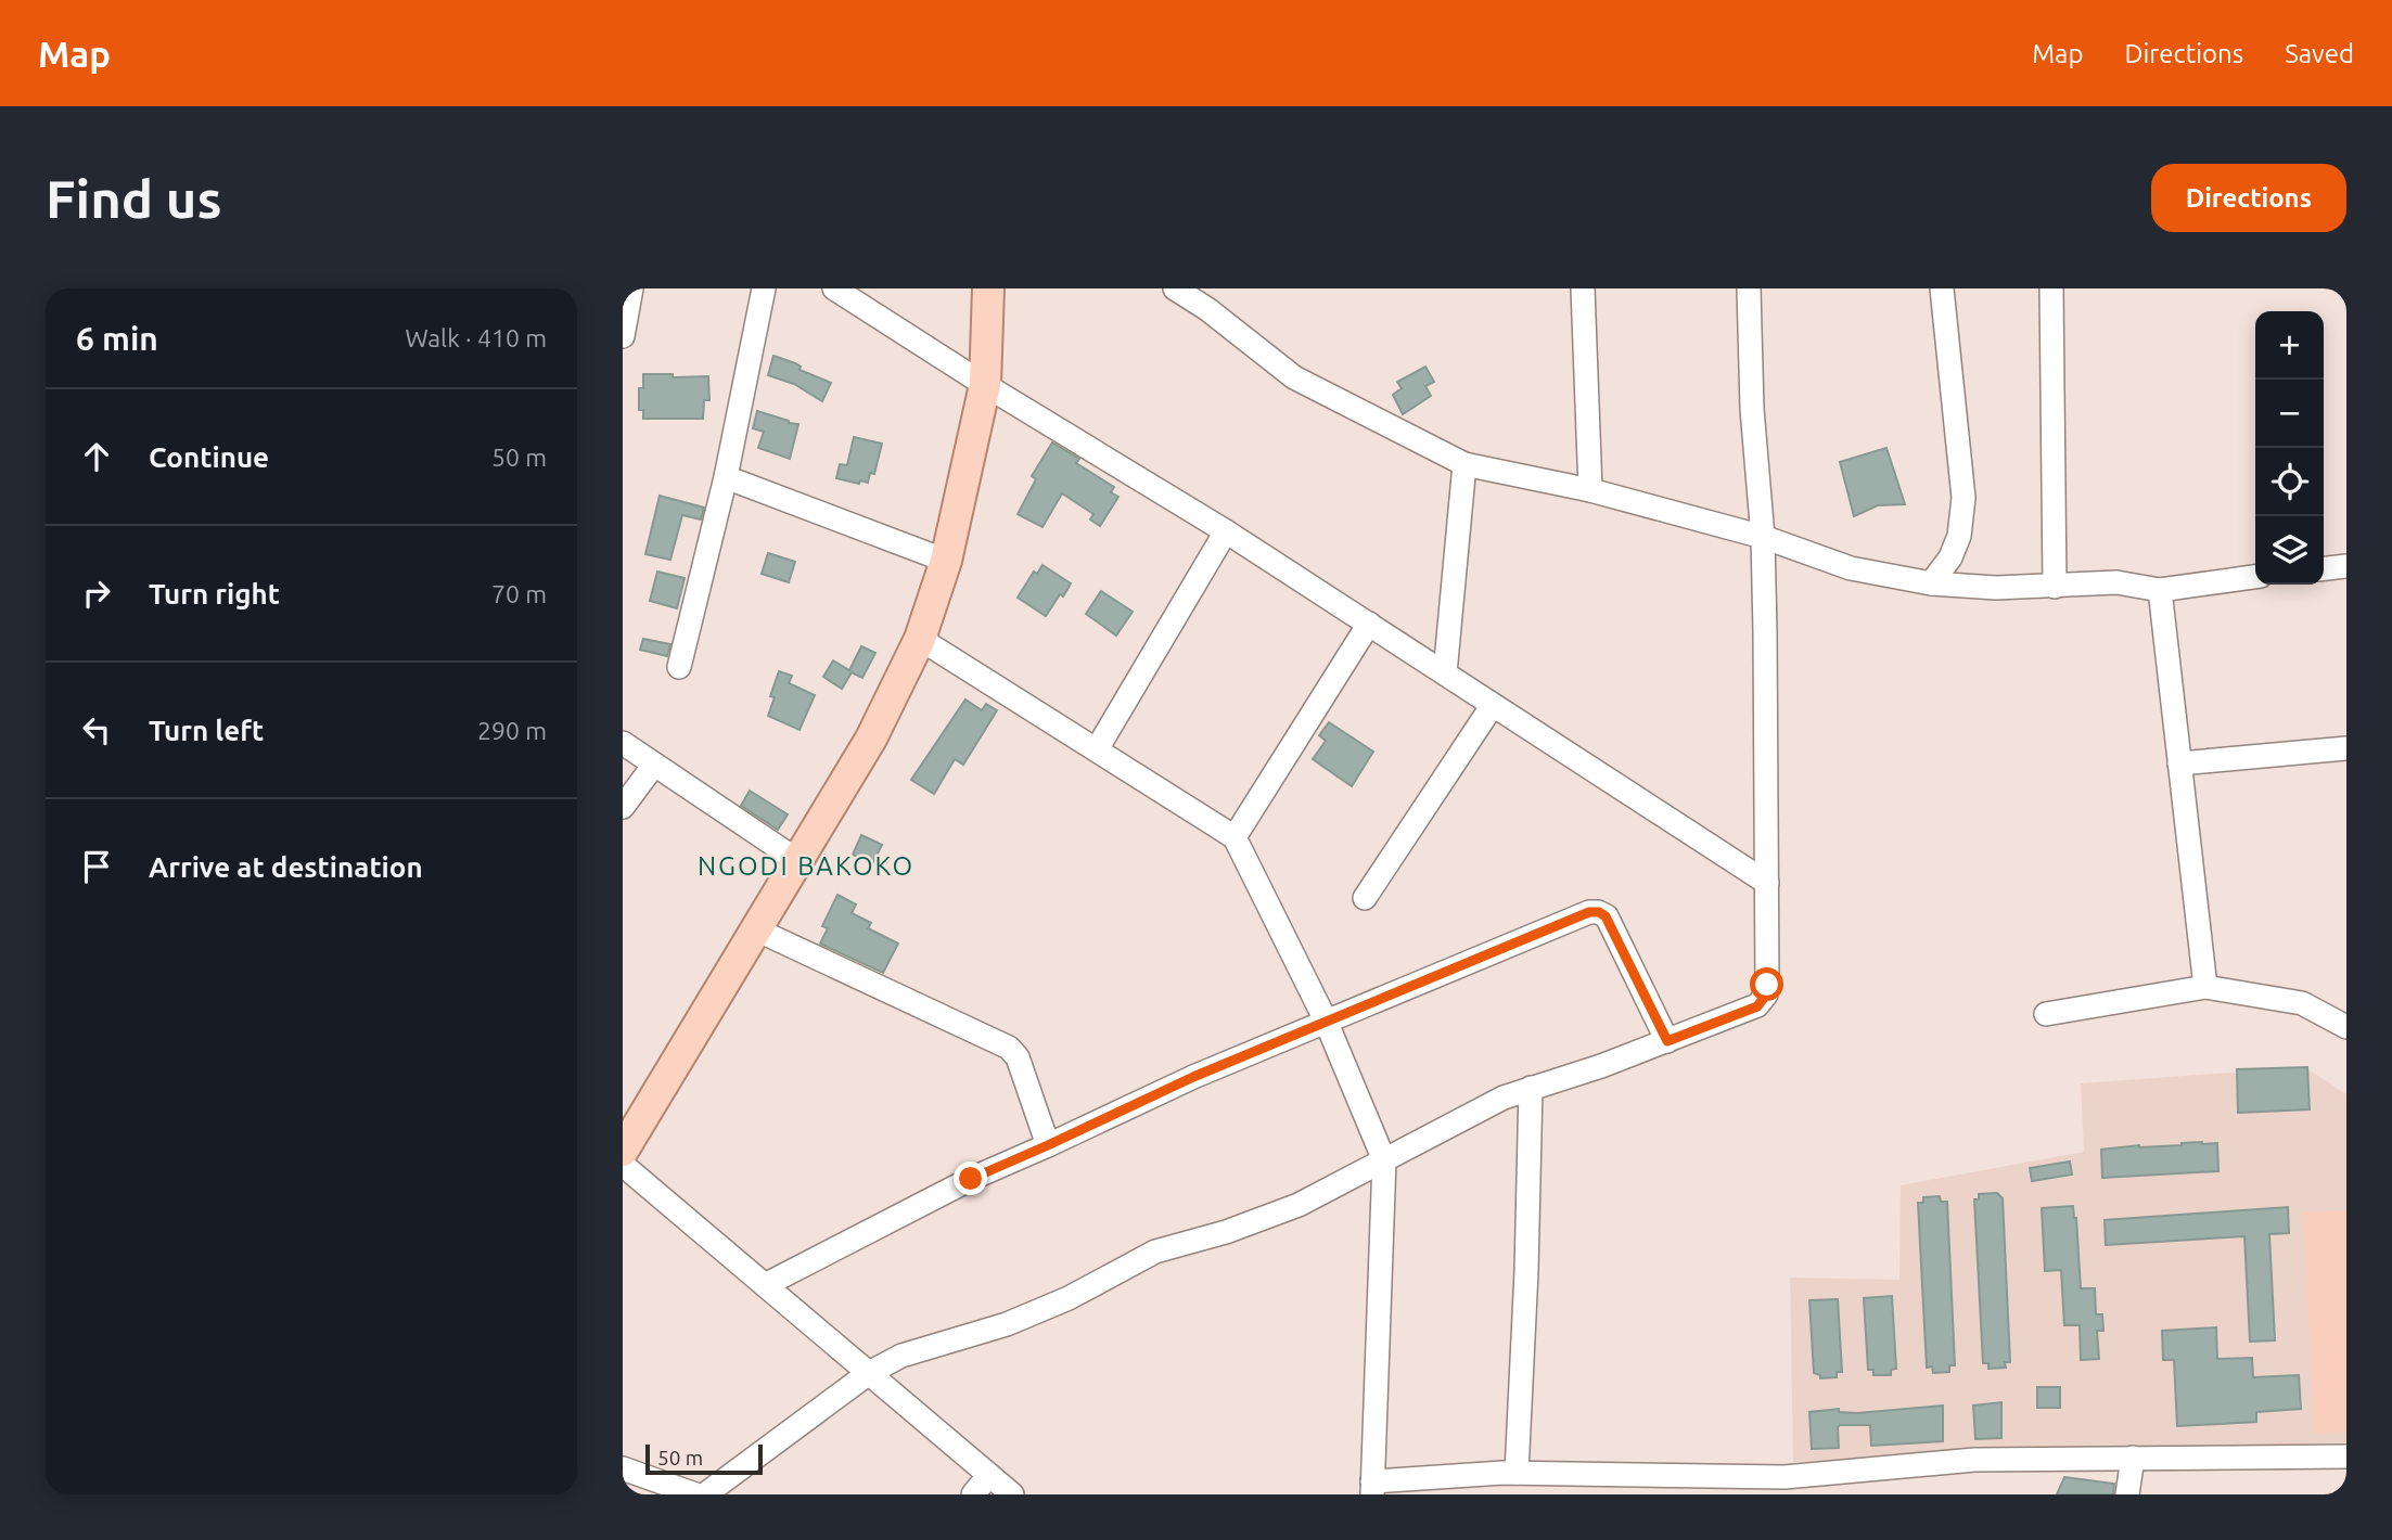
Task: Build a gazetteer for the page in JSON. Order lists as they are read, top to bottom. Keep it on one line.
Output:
{"districts":["NGODI BAKOKO"],"scale_bar":"50 m","page":{"header":"Map","nav":["Map","Directions","Saved"],"buttons":"Directions","title":"Find us","heading":["6 min","Walk · 410 m"],"map_buttons":["+","−"],"list":[["Continue","50 m"],["Turn right","70 m"],["Turn left","290 m"],"Arrive at destination"],"scale":"50 m"}}
